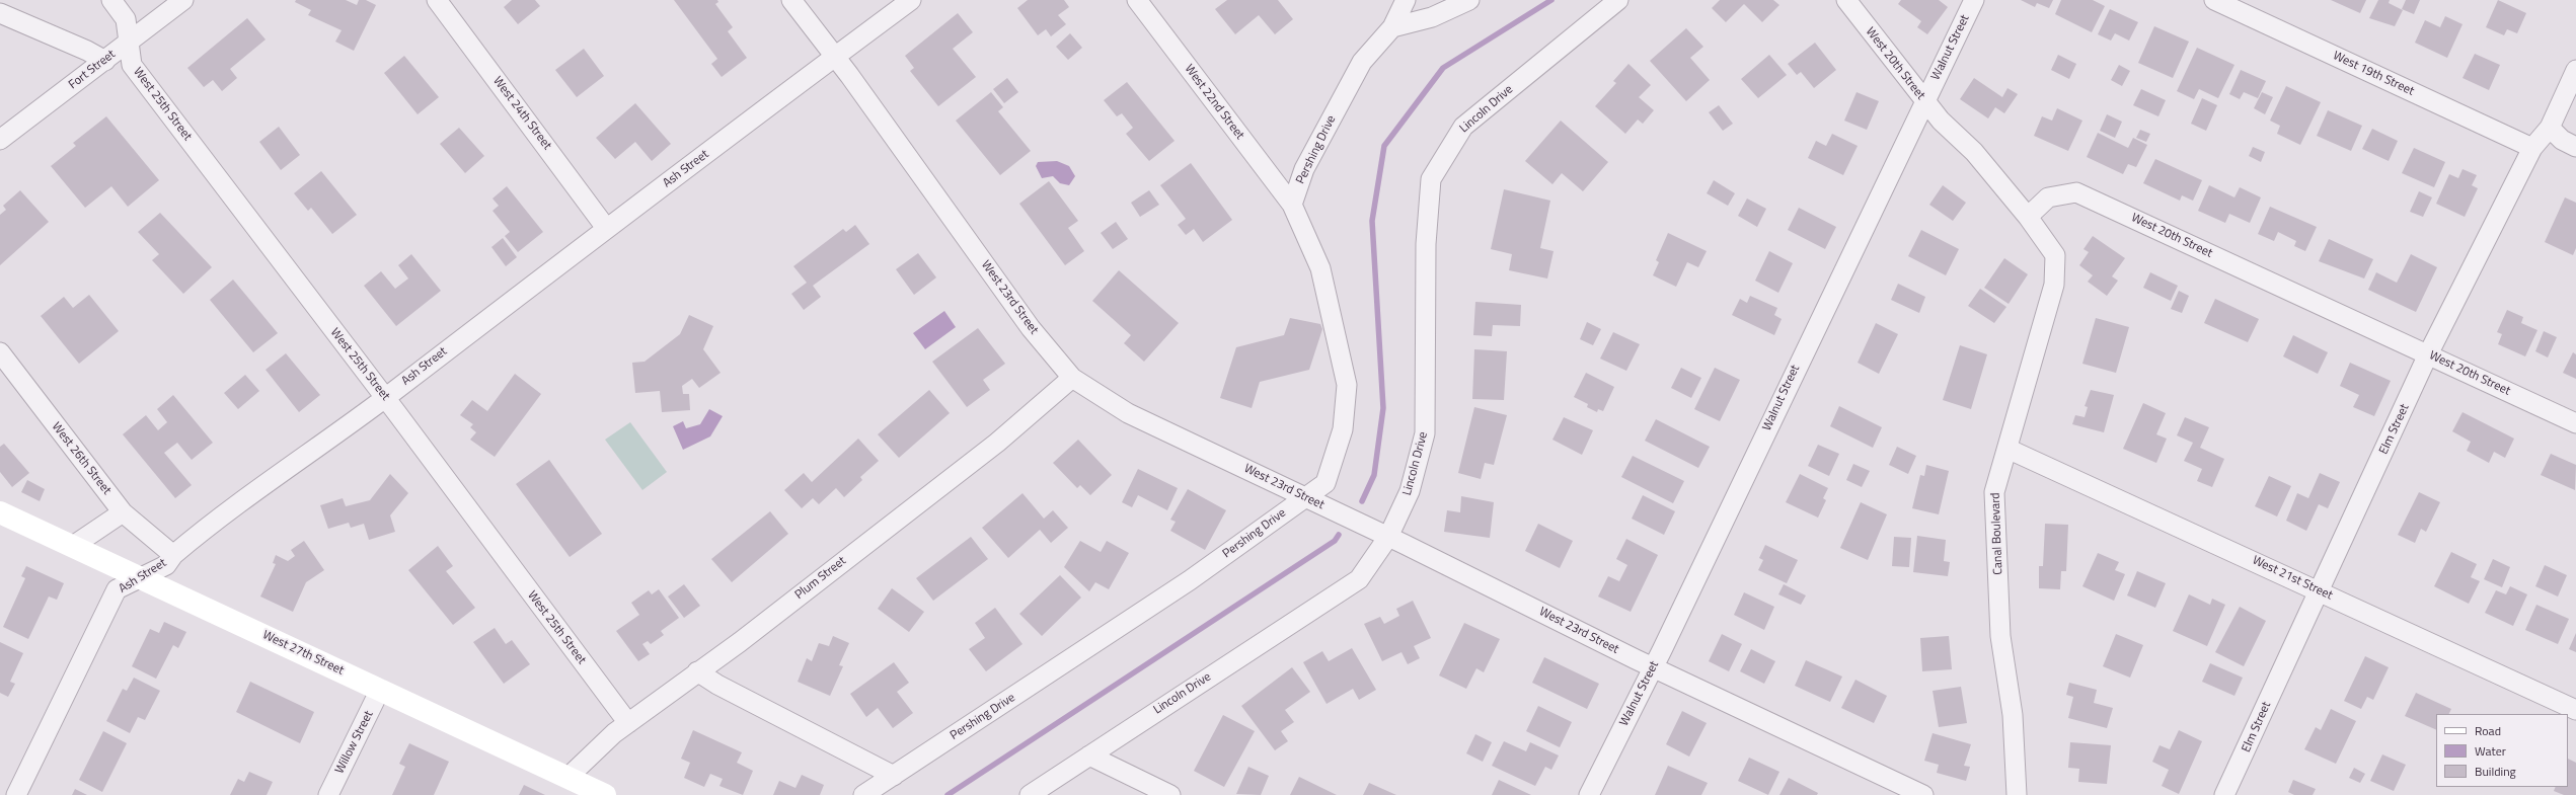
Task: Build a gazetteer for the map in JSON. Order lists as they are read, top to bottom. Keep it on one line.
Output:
{"streets":{"main road":["West 27th Street"],"street":["Walnut Street","West 20th Street","Fort Street","West 19th Street","West 22nd Street","West 25th Street","Lincoln Drive","West 24th Street","Pershing Drive","Ash Street","West 23rd Street","Elm Street","West 26th Street","Canal Boulevard","Plum Street","West 21st Street","Willow Street"]},"crossings":[["Walnut Street","West 20th Street"],["Walnut Street","West 23rd Street"],["West 20th Street","Elm Street"],["West 20th Street","Canal Boulevard"],["Fort Street","West 25th Street"],["West 19th Street","Elm Street"],["West 22nd Street","Pershing Drive"],["West 25th Street","Ash Street"],["West 25th Street","Plum Street"],["Lincoln Drive","West 23rd Street"],["West 24th Street","Ash Street"],["Pershing Drive","West 23rd Street"],["Ash Street","West 23rd Street"],["Ash Street","West 26th Street"],["Ash Street","West 27th Street"],["West 23rd Street","Plum Street"],["Elm Street","West 21st Street"],["Canal Boulevard","West 21st Street"],["Plum Street","West 27th Street"],["West 27th Street","Willow Street"]],"legend":["Road","Water","Building"]}
